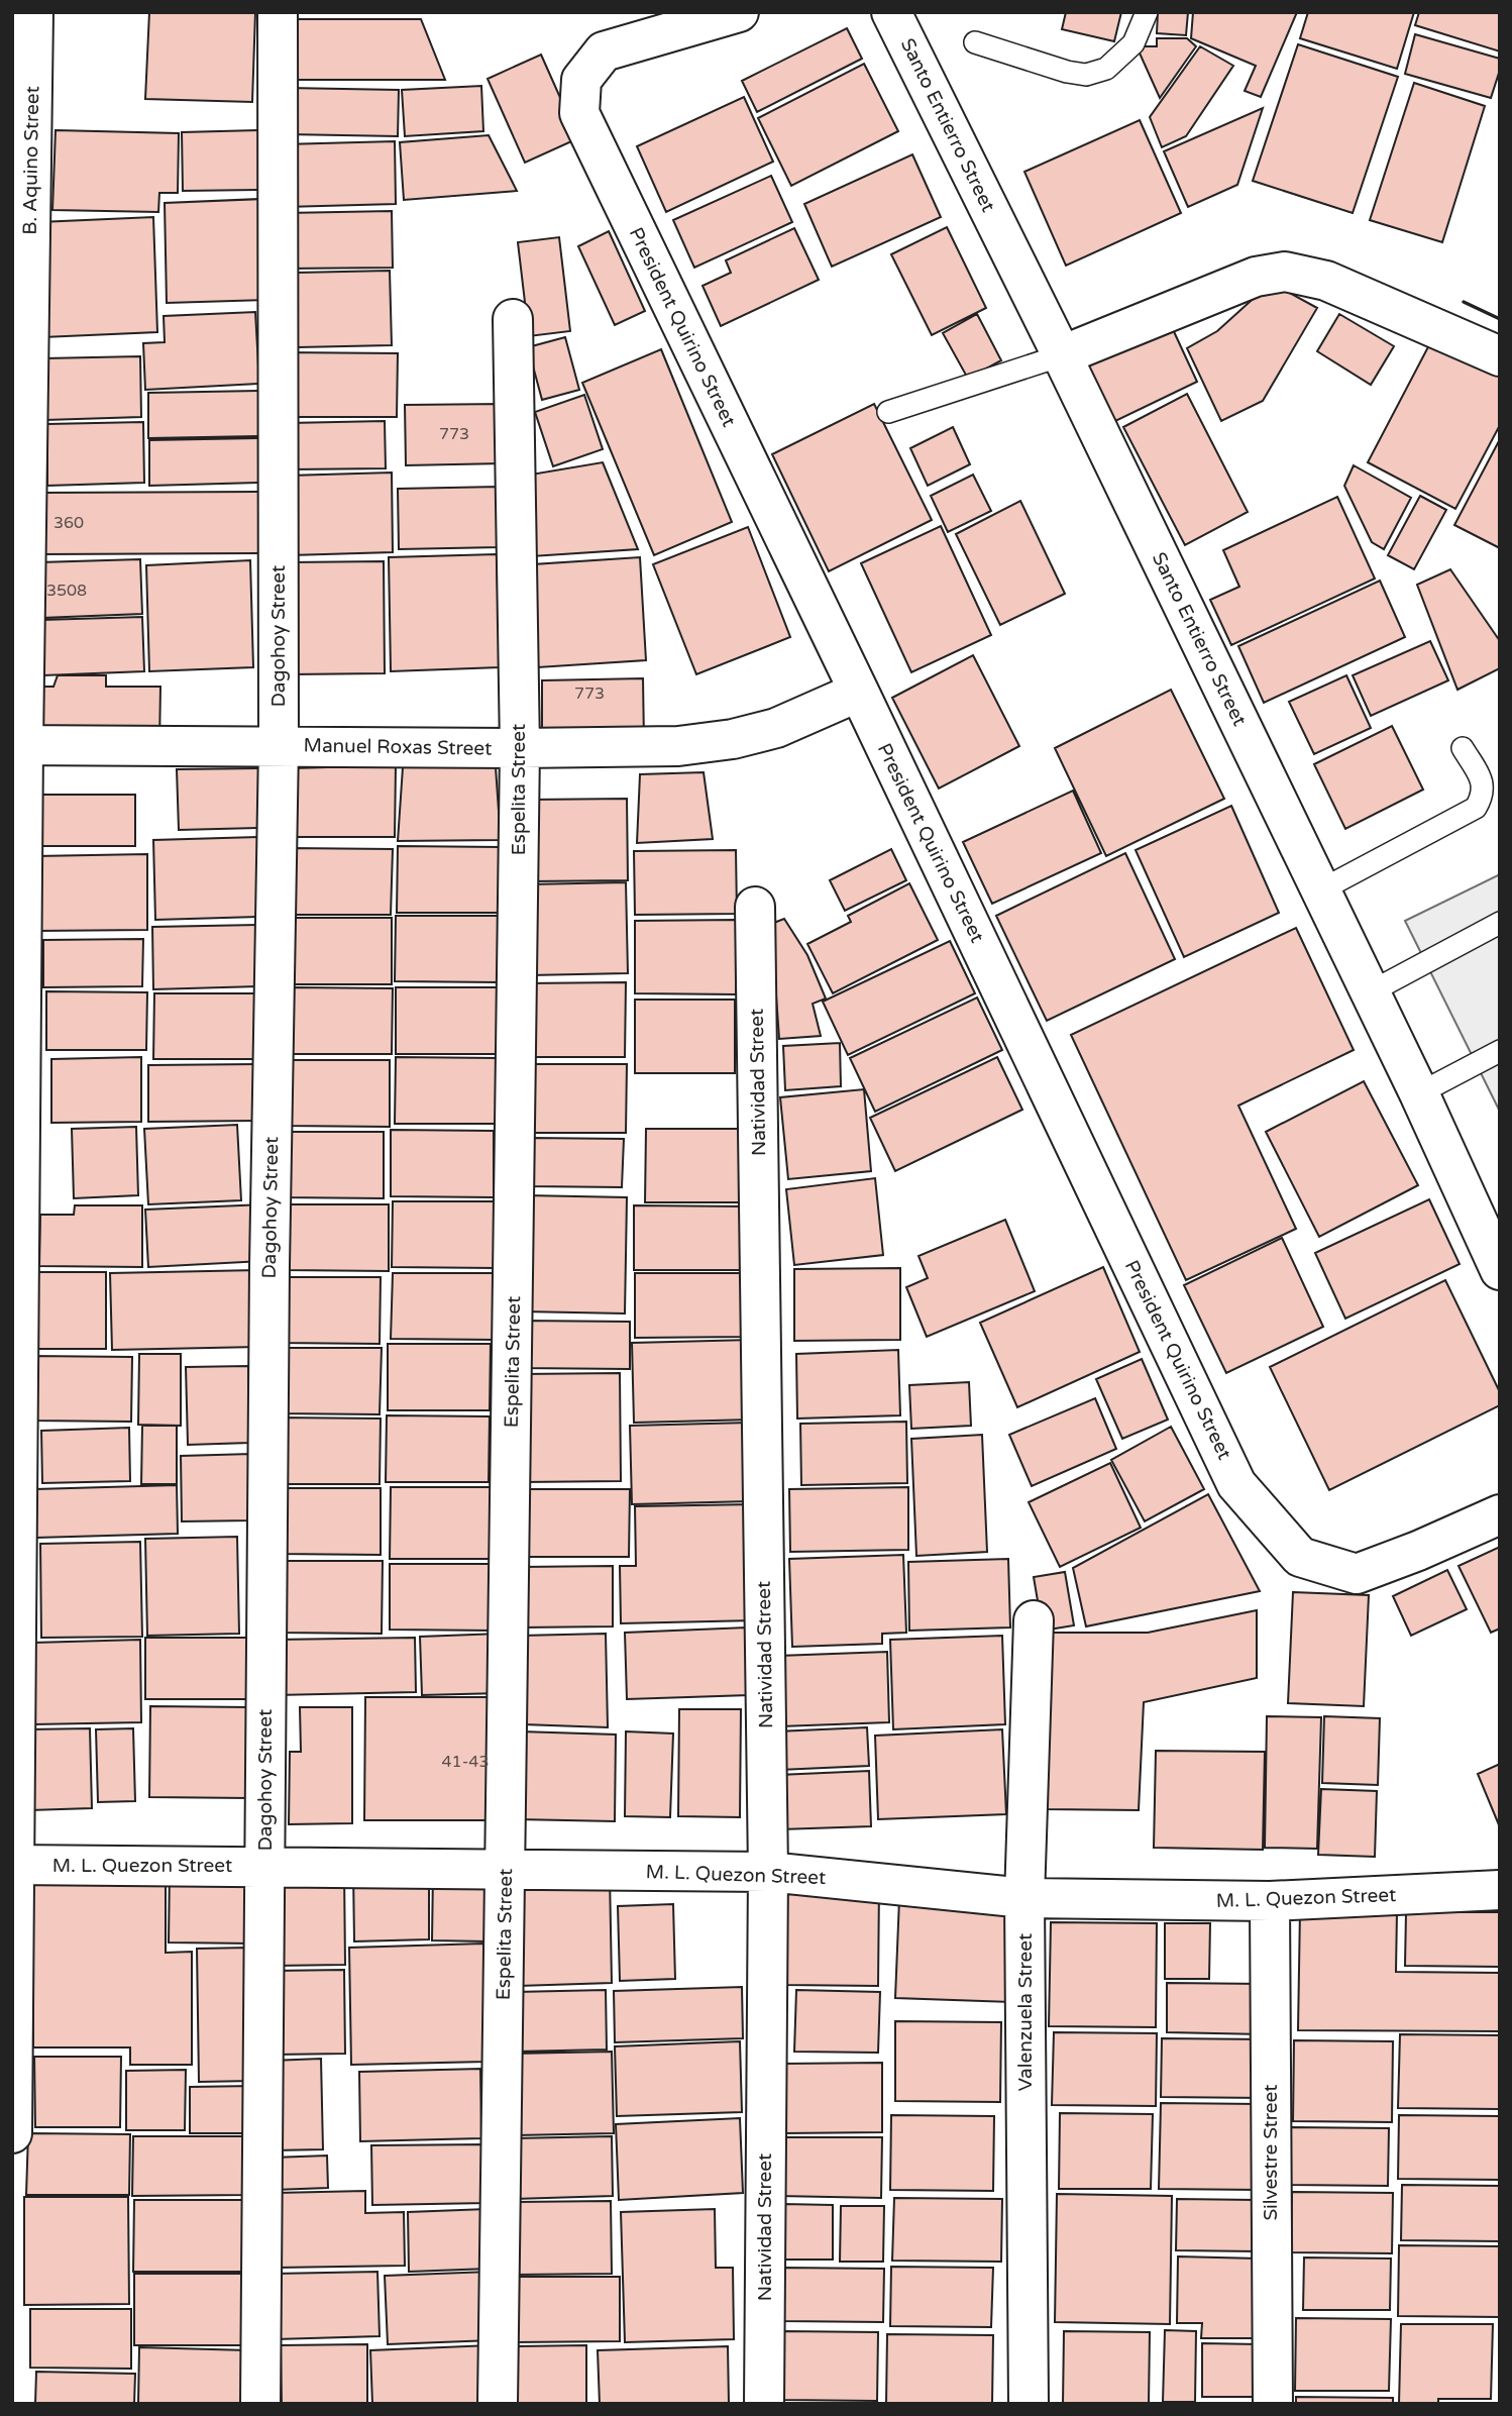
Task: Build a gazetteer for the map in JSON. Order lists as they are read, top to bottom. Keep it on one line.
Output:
{"streets":{"street":["Santo Entierro Street","B. Aquino Street","President Quirino Street","Dagohoy Street","Manuel Roxas Street","Espelita Street","Natividad Street","M. L. Quezon Street","Valenzuela Street","Silvestre Street"]},"crossings":[["B. Aquino Street","Manuel Roxas Street"],["B. Aquino Street","M. L. Quezon Street"],["President Quirino Street","Manuel Roxas Street"],["Dagohoy Street","Manuel Roxas Street"],["Dagohoy Street","M. L. Quezon Street"],["Manuel Roxas Street","Espelita Street"],["Espelita Street","M. L. Quezon Street"],["Natividad Street","M. L. Quezon Street"],["M. L. Quezon Street","Valenzuela Street"],["M. L. Quezon Street","Silvestre Street"]],"house_numbers":["773","360","3508","773","41-43"]}
